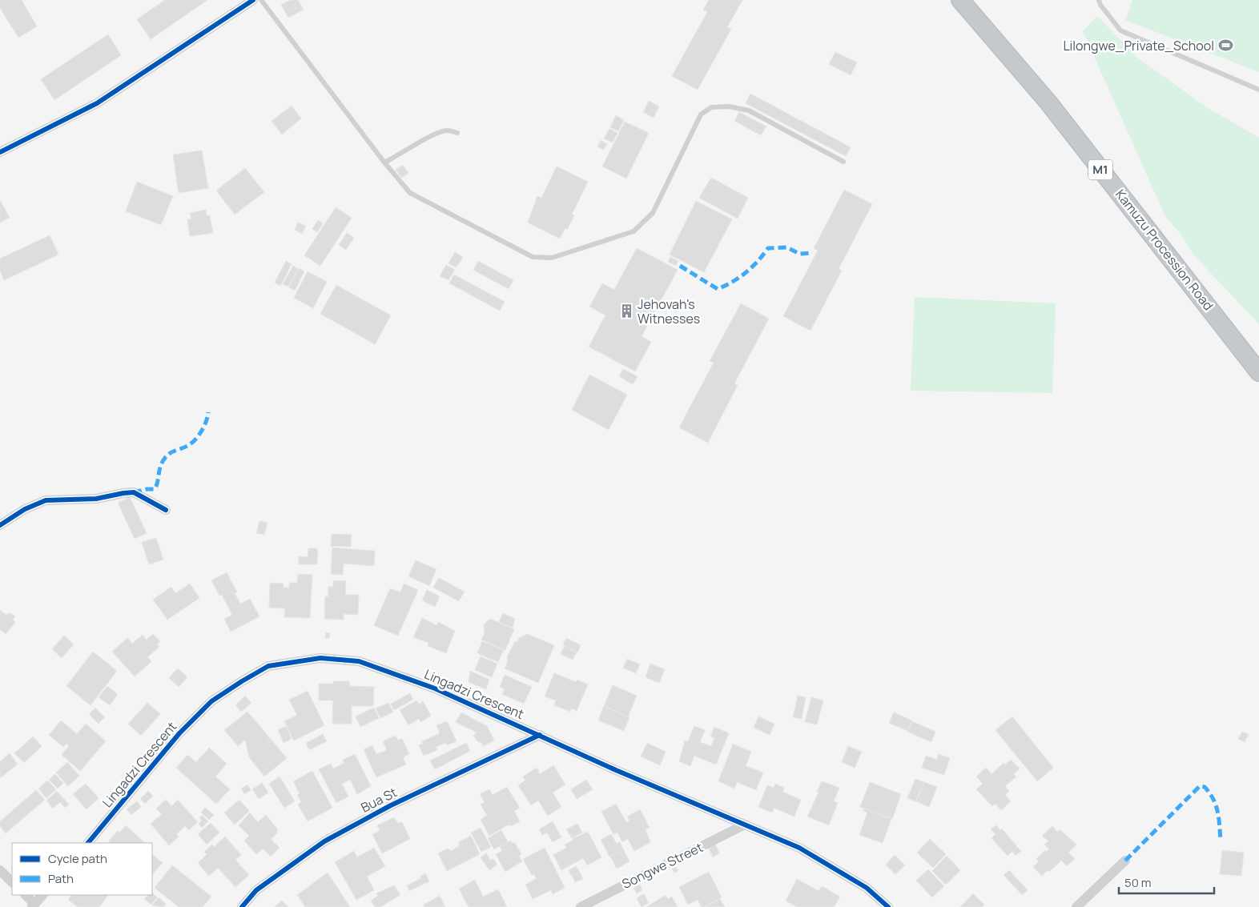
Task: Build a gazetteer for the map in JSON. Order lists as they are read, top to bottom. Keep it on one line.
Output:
{"streets":{"highway":["M1","Kamuzu Procession Road"],"street":["Lingadzi Crescent","Bua St","Songwe Street"]},"crossings":[["Lingadzi Crescent","Bua St"],["Lingadzi Crescent","Songwe Street"]],"places":{"sports":["Lilongwe_Private_School"],"building":["Jehovah's Witnesses"]},"legend":["Cycle path","Path"],"scale_bar":"50 m"}
